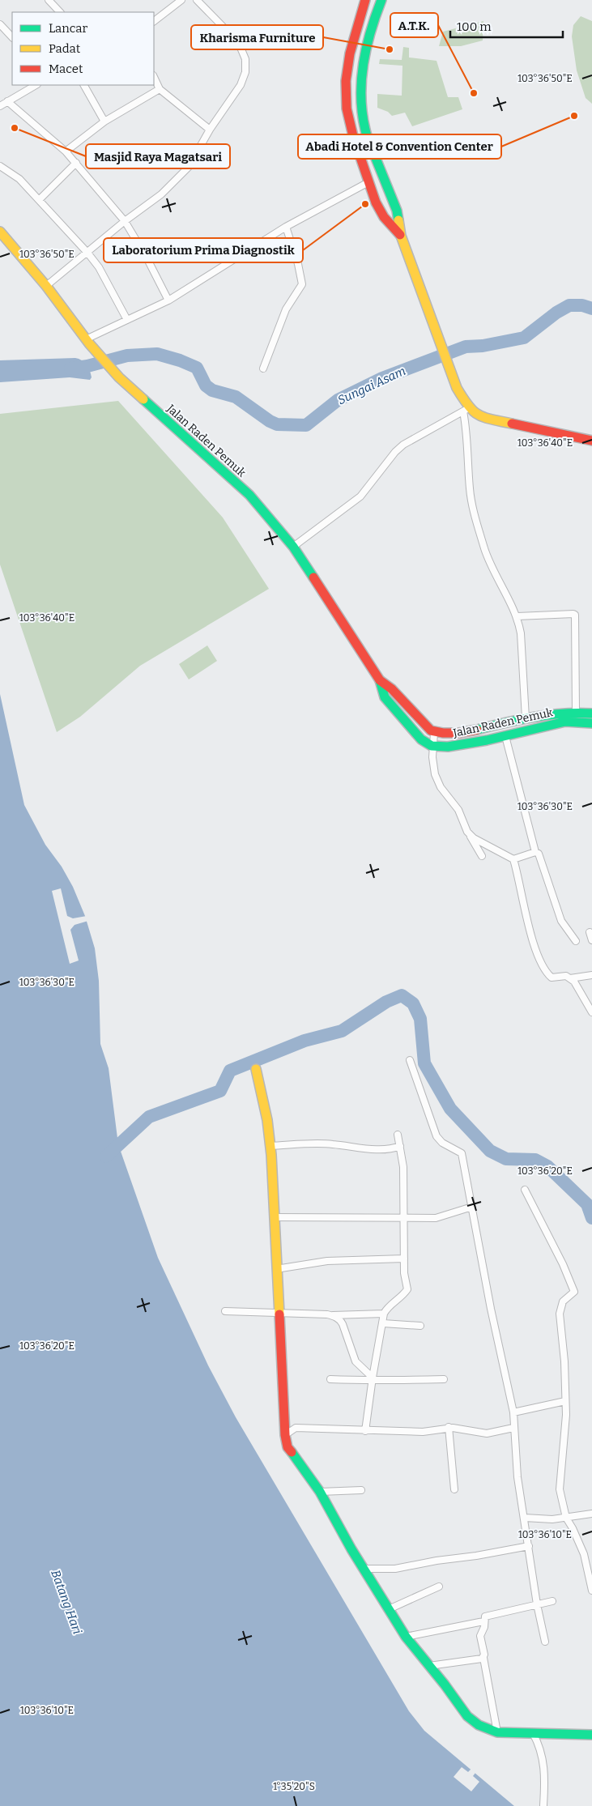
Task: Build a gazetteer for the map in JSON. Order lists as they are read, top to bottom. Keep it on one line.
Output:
{"streets":{"main road":["Jalan Raden Pemuk"]},"water":["Sungai Asam","Batang Hari"],"places":["Kharisma Furniture","A.T.K.","Abadi Hotel & Convention Center","Masjid Raya Magatsari","Laboratorium Prima Diagnostik"],"legend":["Lancar","Padat","Macet"],"scale_bar":"100 m","coordinates":["103°36'50\"E","103°36'40\"E","103°36'30\"E","103°36'20\"E","103°36'10\"E","1°35'20\"S"]}
